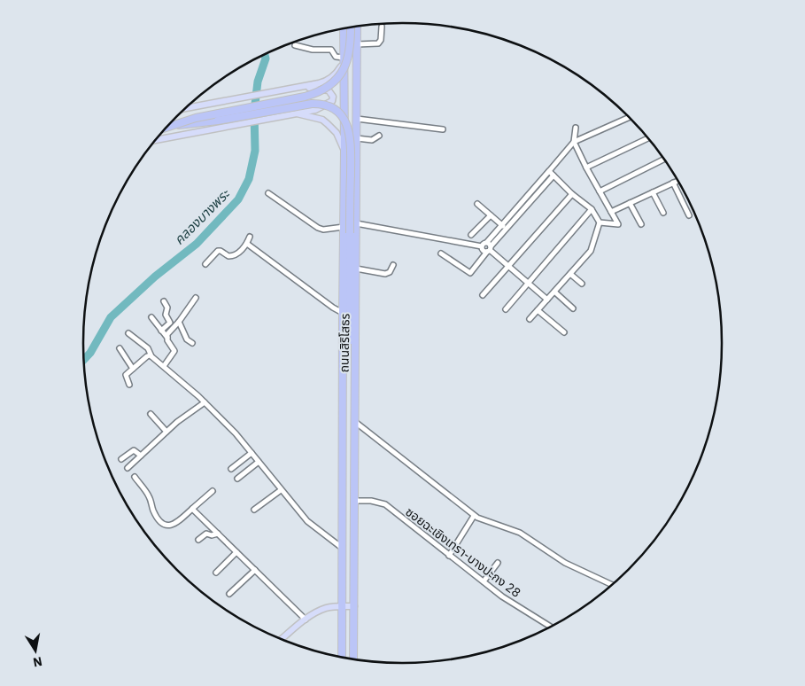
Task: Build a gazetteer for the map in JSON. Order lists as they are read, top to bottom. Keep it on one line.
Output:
{"streets":{"highway":["ถนนสิริโสธร"],"street":["ซอยฉะเชิงเทรา-บางปะกง 28"]},"crossings":[["ถนนสิริโสธร","ซอยฉะเชิงเทรา-บางปะกง 28"]],"water":["คลองบางพระ"],"north":"bottom"}
